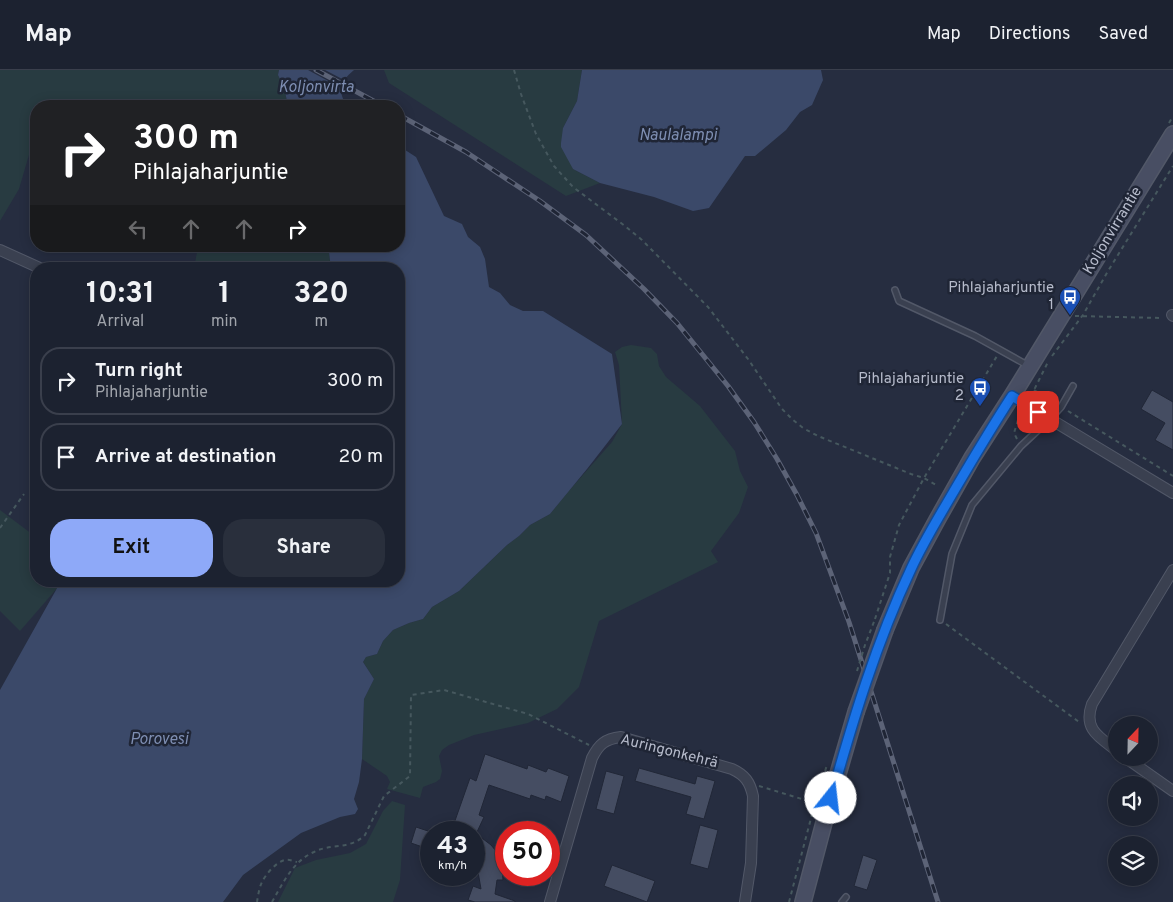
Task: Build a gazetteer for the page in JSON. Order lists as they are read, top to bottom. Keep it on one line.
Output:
{"streets":{"main road":["Koljonvirrantie"],"street":["Auringonkehrä"]},"water":["Koljonvirta","Naulalampi","Porovesi"],"places":{"bus stop":["Pihlajaharjuntie 1","Pihlajaharjuntie 2"]},"north":"top","page":{"header":"Map","nav":["Map","Directions","Saved"],"turn":["300 m","Pihlajaharjuntie"],"eta":["10:31","Arrival","1","min","320","m"],"list":[{"name":"Turn right","note":"Pihlajaharjuntie","value":"300 m"},{"name":"Arrive at destination","value":"20 m"}],"buttons":["Exit","Share"],"speed":"43 km/h","limit":"50"}}
